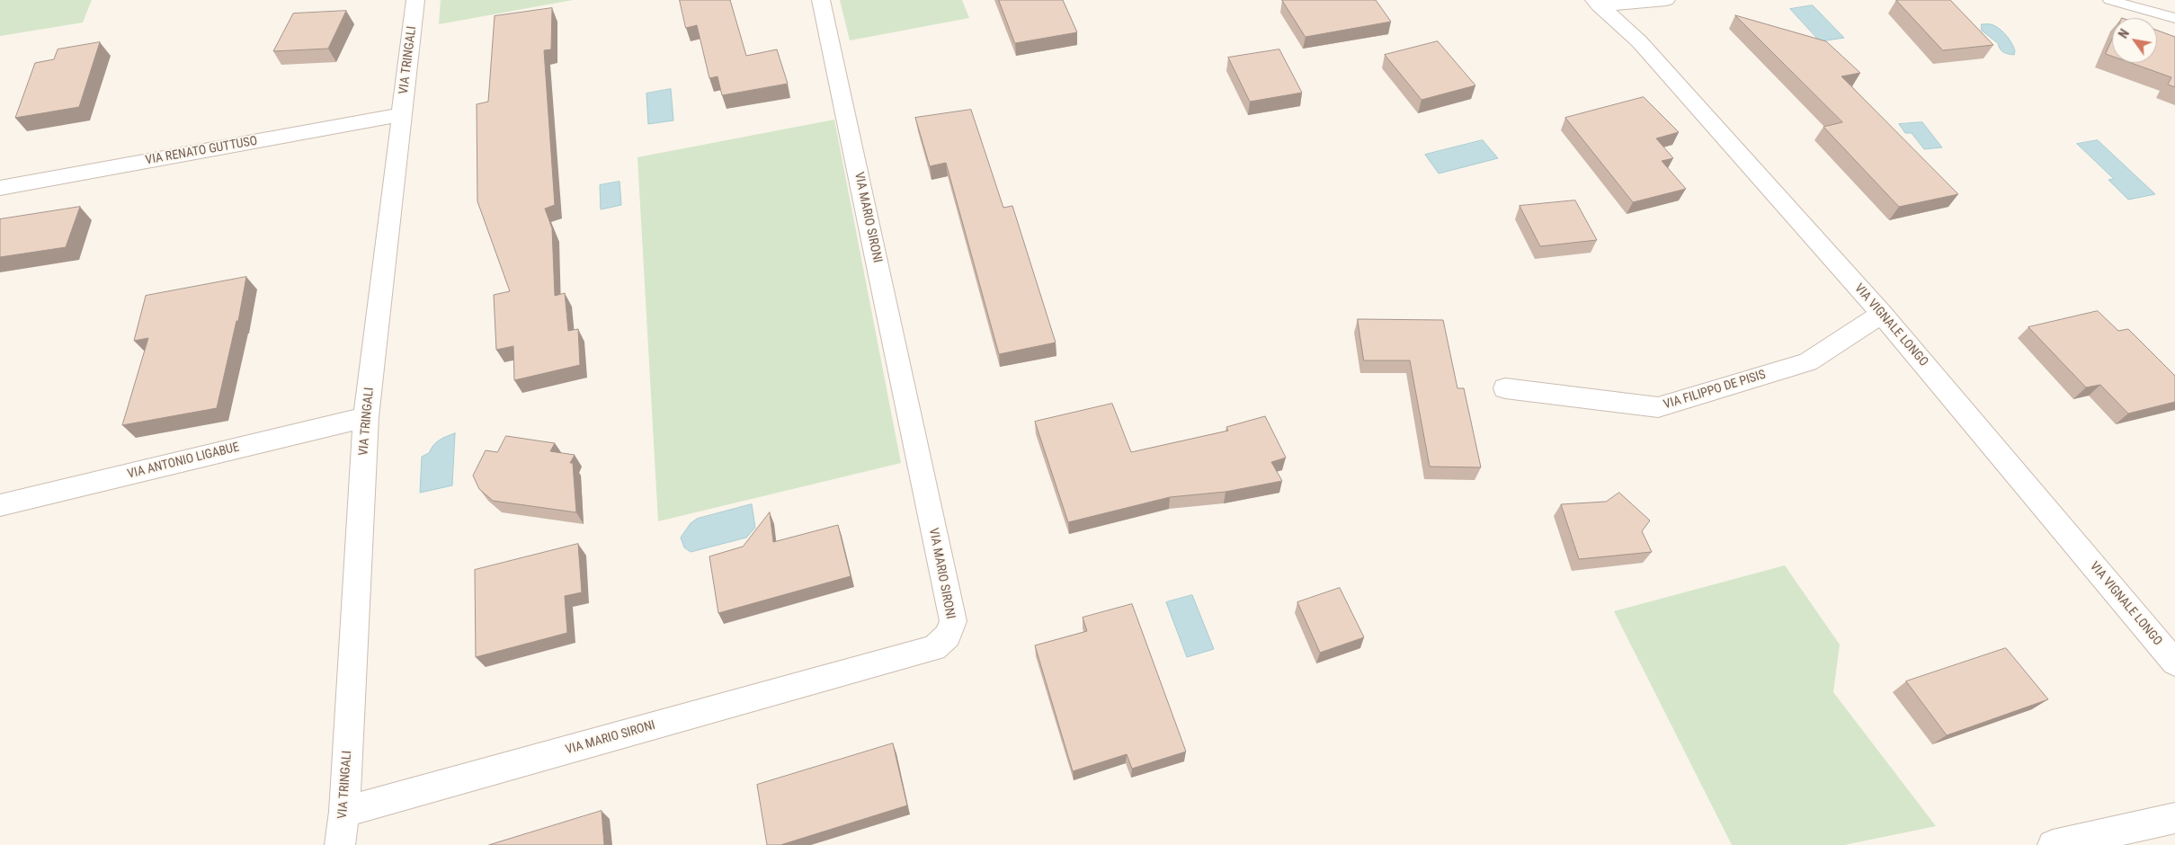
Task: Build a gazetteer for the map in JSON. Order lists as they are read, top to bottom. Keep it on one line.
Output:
{"streets":{"street":["VIA TRINGALI","VIA RENATO GUTTUSO","VIA MARIO SIRONI","VIA VIGNALE LONGO","VIA FILIPPO DE PISIS","VIA ANTONIO LIGABUE"]},"crossings":[["VIA TRINGALI","VIA RENATO GUTTUSO"],["VIA TRINGALI","VIA MARIO SIRONI"],["VIA TRINGALI","VIA ANTONIO LIGABUE"],["VIA VIGNALE LONGO","VIA FILIPPO DE PISIS"]],"north":"top left"}
